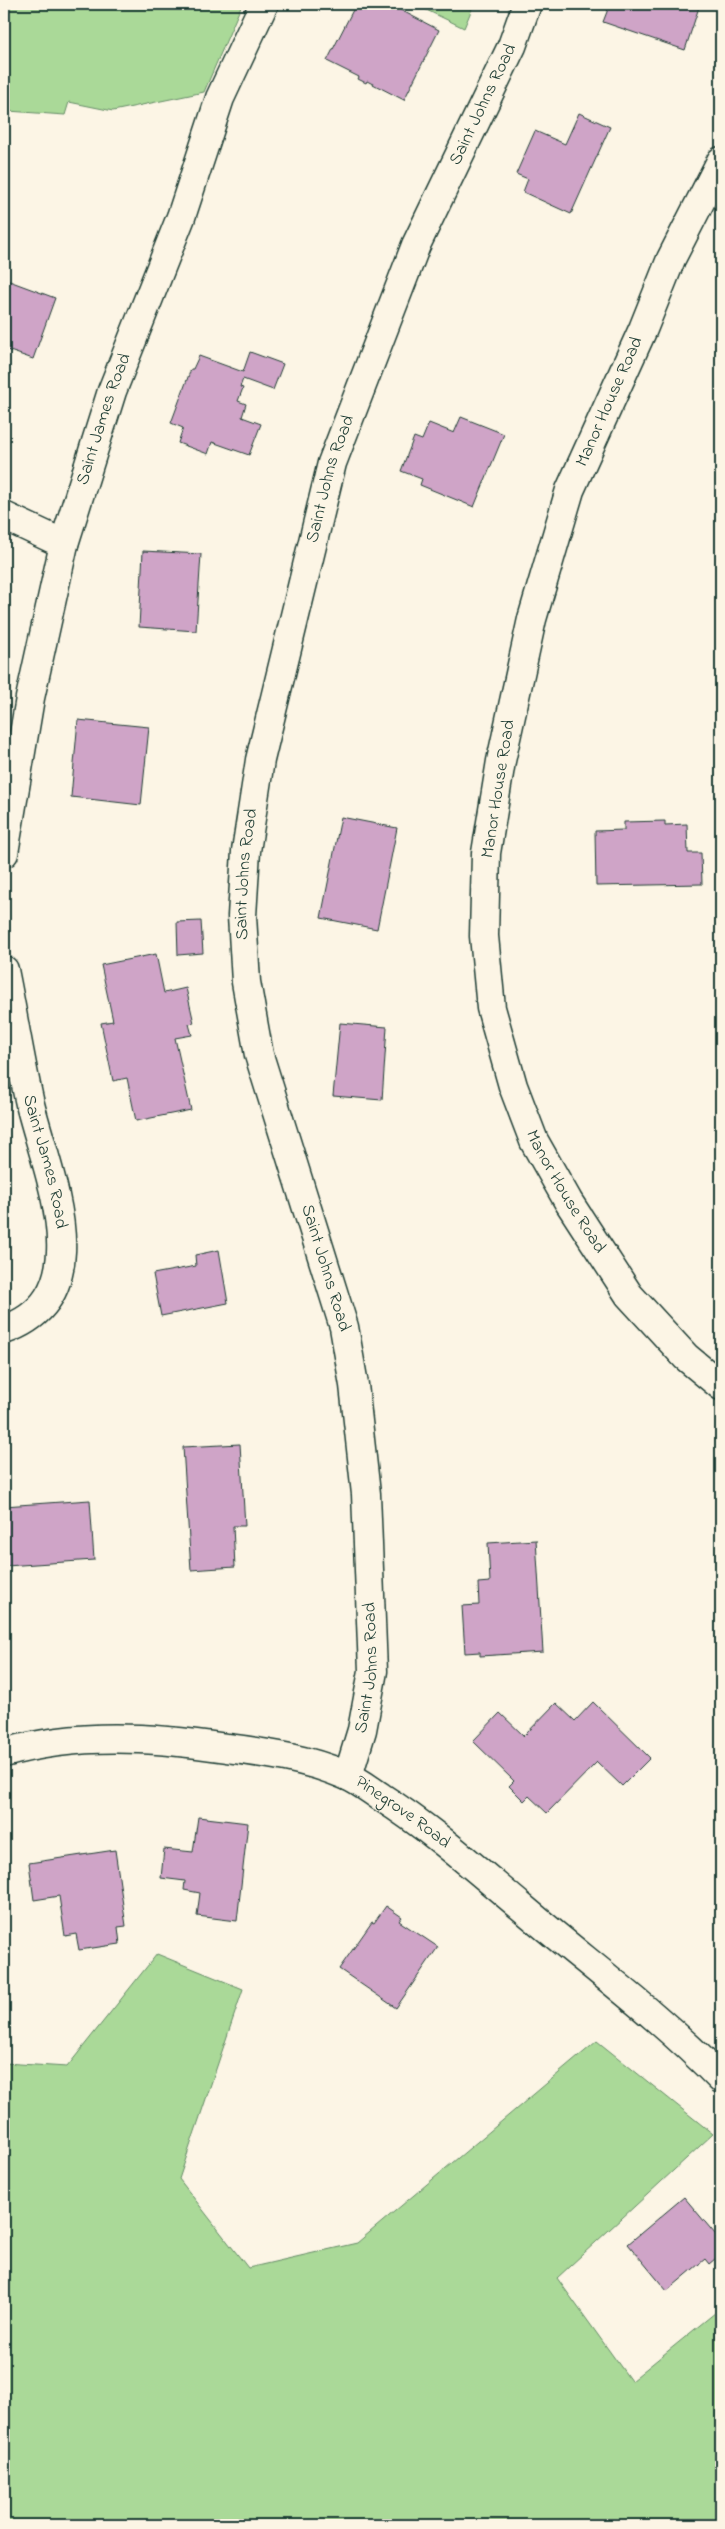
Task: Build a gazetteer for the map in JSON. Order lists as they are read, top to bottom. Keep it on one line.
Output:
{"streets":{"street":["Saint Johns Road","Manor House Road","Saint James Road","Pinegrove Road"]},"crossings":[["Saint Johns Road","Pinegrove Road"]]}
